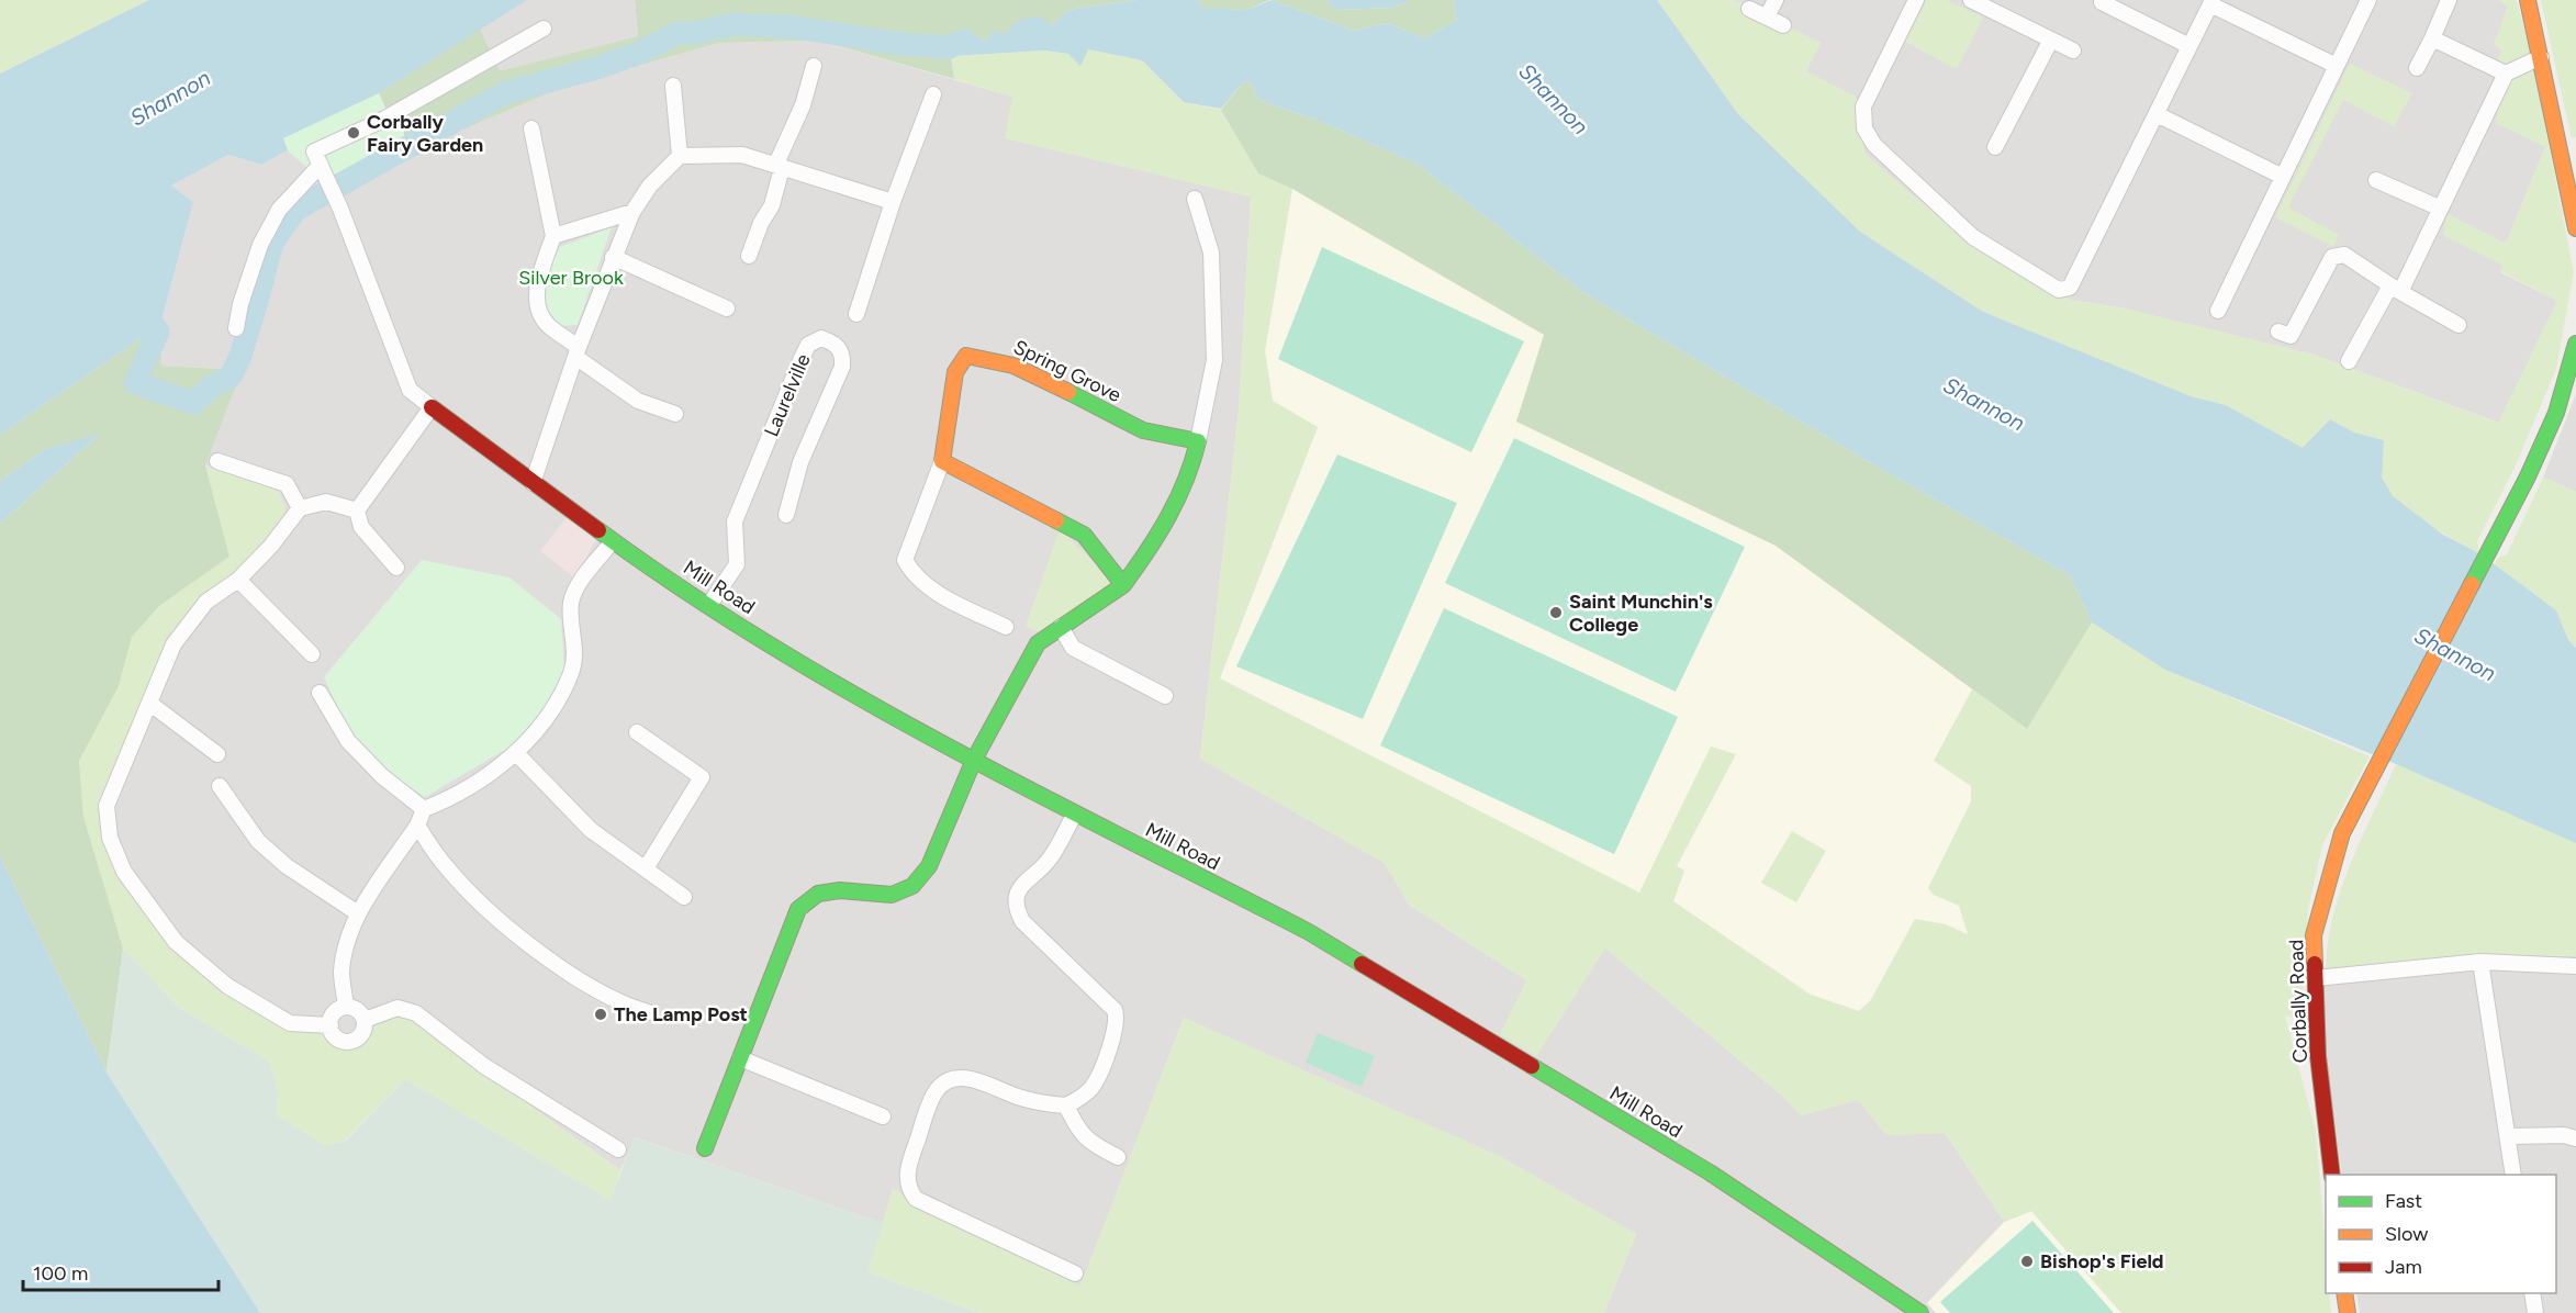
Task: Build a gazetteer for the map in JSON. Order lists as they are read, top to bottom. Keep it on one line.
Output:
{"streets":{"street":["Spring Grove","Laurelville","Mill Road","Corbally Road"]},"crossings":[["Laurelville","Mill Road"]],"water":["Shannon"],"parks":["Silver Brook"],"places":["Corbally Fairy Garden","Saint Munchin's College","The Lamp Post","Bishop's Field"],"legend":["Fast","Slow","Jam"],"scale_bar":"100 m"}
